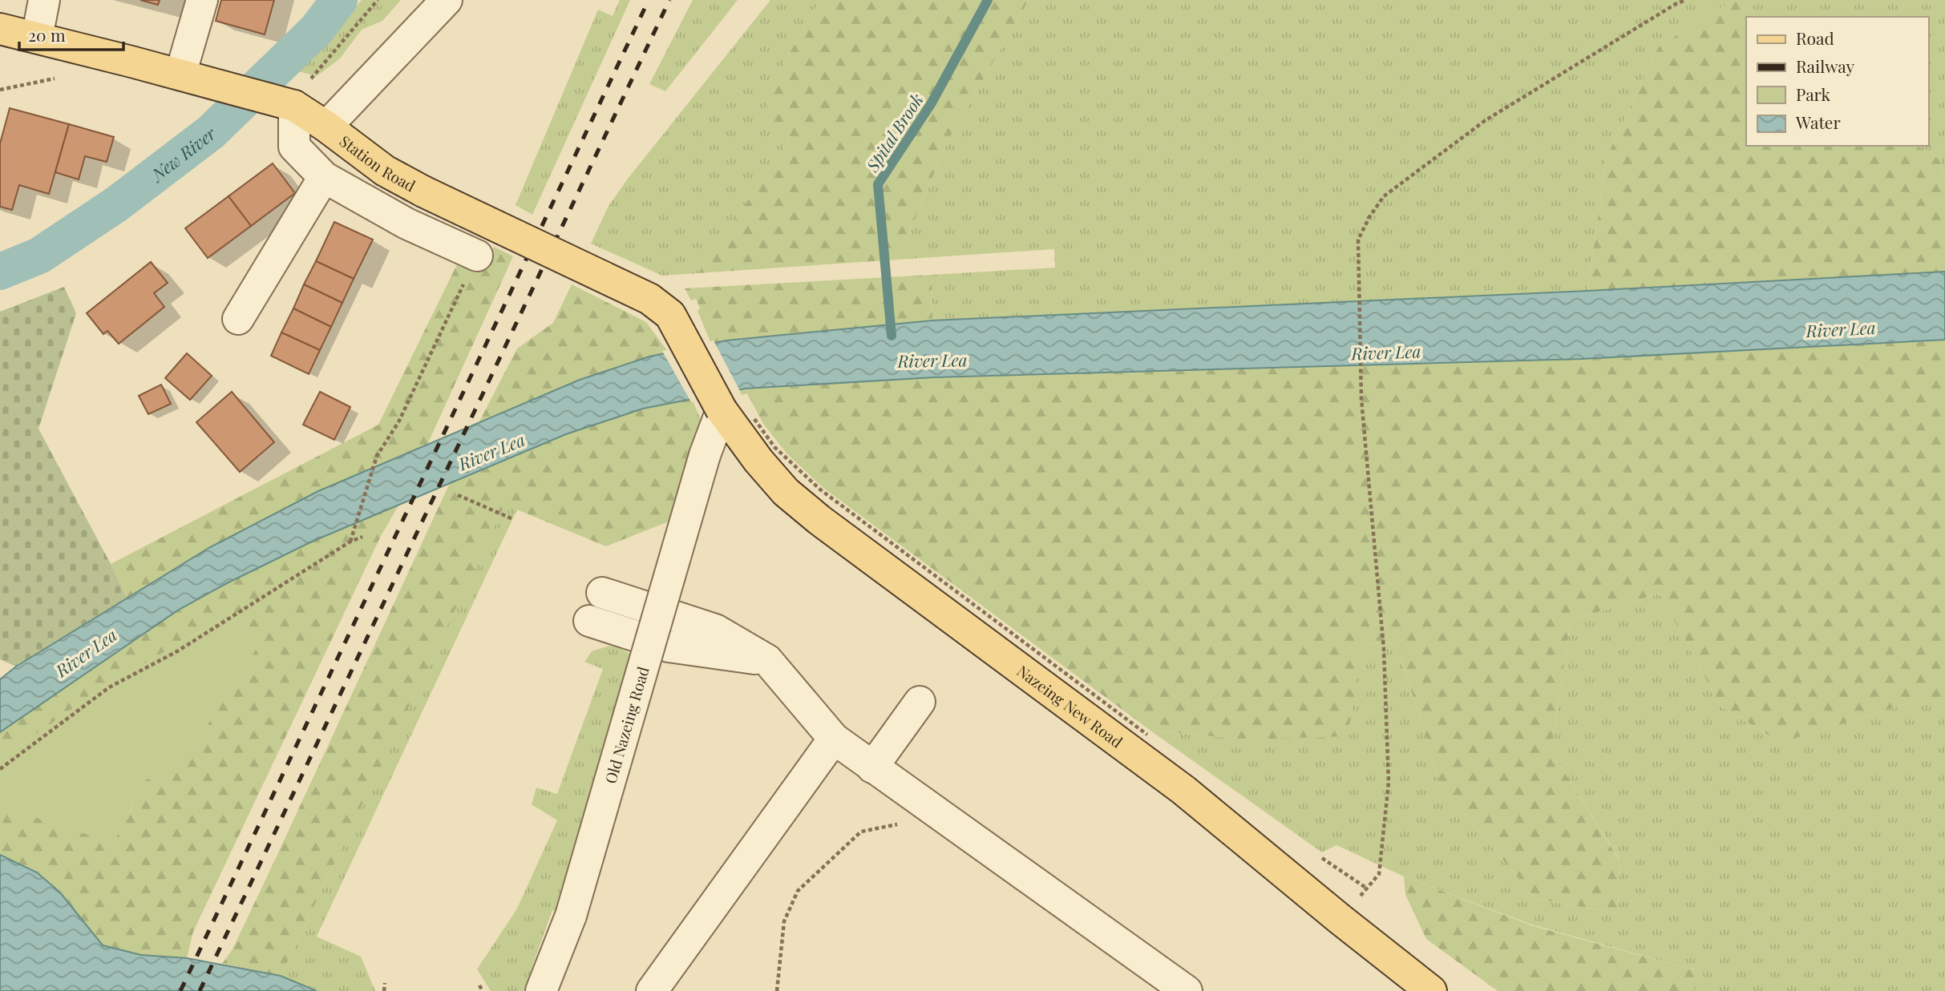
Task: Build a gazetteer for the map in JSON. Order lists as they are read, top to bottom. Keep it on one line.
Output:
{"streets":{"main road":["Station Road","Nazeing New Road"],"street":["Old Nazeing Road"]},"crossings":[["Station Road","Nazeing New Road"],["Station Road","Old Nazeing Road"],["Nazeing New Road","Old Nazeing Road"]],"water":["Spital Brook","New River","River Lea"],"legend":["Road","Railway","Park","Water"],"scale_bar":"20 m"}
